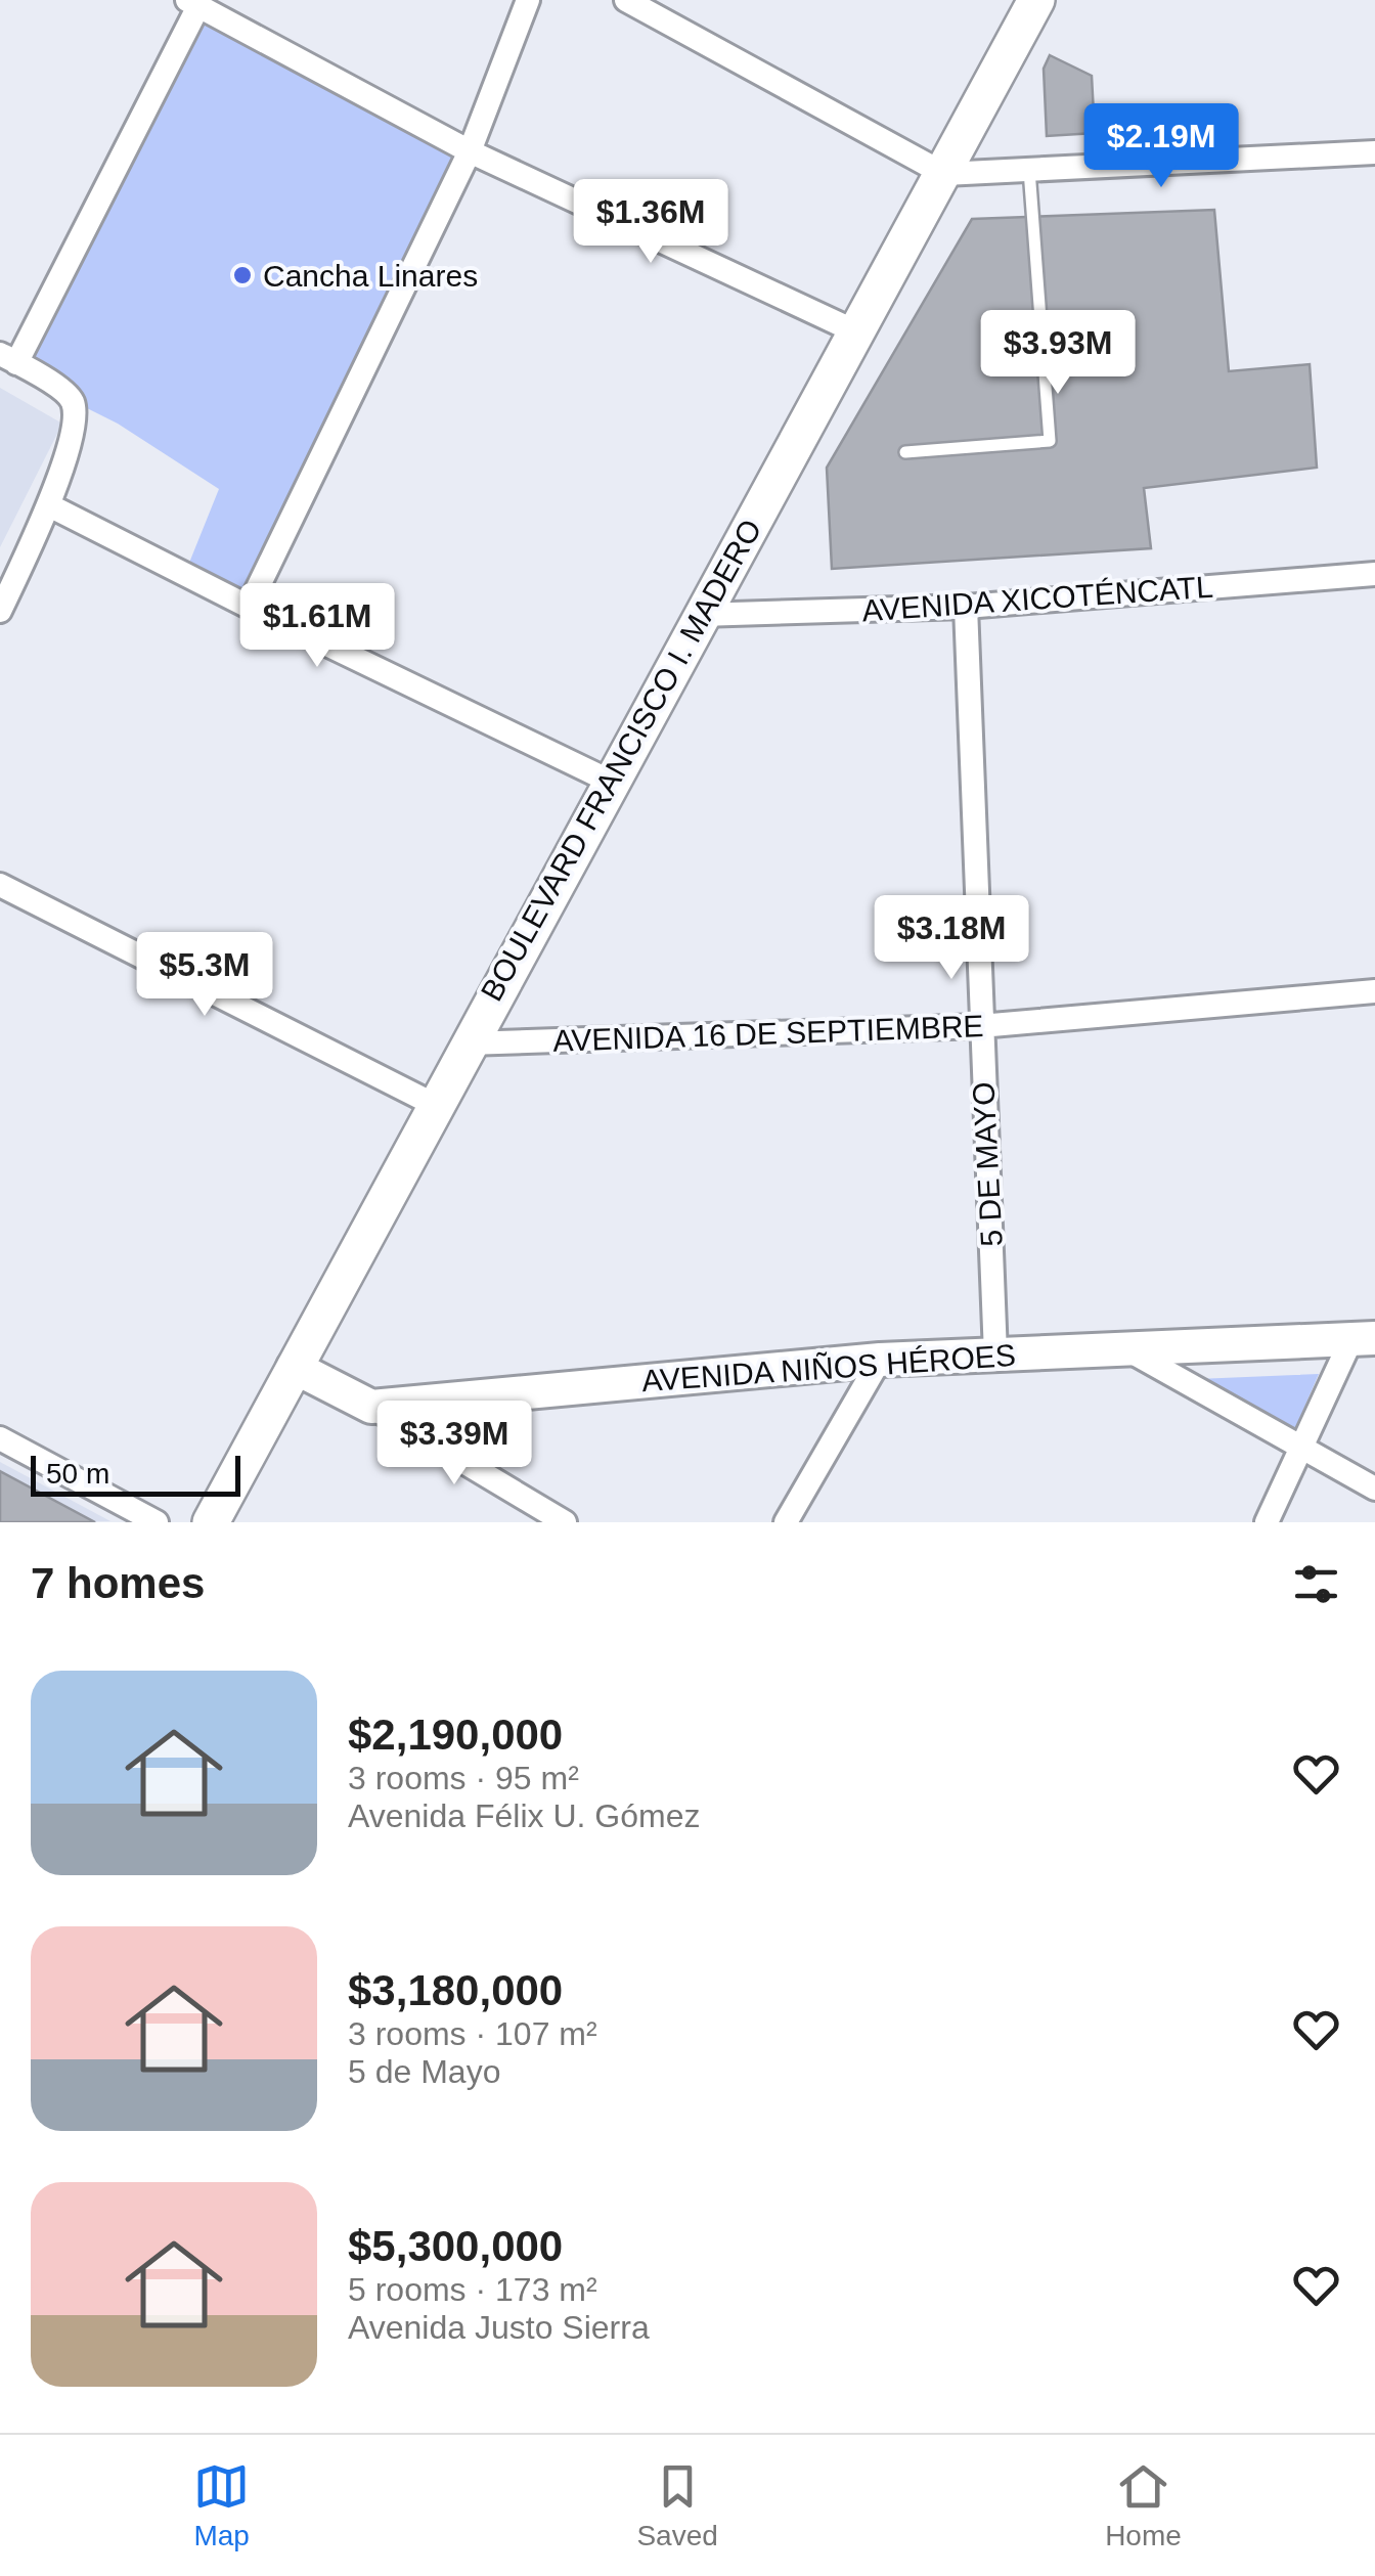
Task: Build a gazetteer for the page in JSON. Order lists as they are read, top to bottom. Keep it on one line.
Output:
{"streets":{"main road":["BOULEVARD FRANCISCO I. MADERO"],"street":["AVENIDA XICOTÉNCATL","AVENIDA 16 DE SEPTIEMBRE","5 DE MAYO","AVENIDA NIÑOS HÉROES"]},"crossings":[["AVENIDA XICOTÉNCATL","BOULEVARD FRANCISCO I. MADERO"],["AVENIDA XICOTÉNCATL","5 DE MAYO"],["BOULEVARD FRANCISCO I. MADERO","AVENIDA 16 DE SEPTIEMBRE"],["AVENIDA 16 DE SEPTIEMBRE","5 DE MAYO"],["5 DE MAYO","AVENIDA NIÑOS HÉROES"]],"places":["Cancha Linares"],"scale_bar":"50 m","page":{"price":["$2.19M","$1.36M","$3.93M","$1.61M","$3.18M","$5.3M","$3.39M"],"scale":"50 m","heading":"7 homes","list":[{"name":"$2,190,000","note":"3 rooms · 95 m² · Avenida Félix U. Gómez"},{"name":"$3,180,000","note":"3 rooms · 107 m² · 5 de Mayo"},{"name":"$5,300,000","note":"5 rooms · 173 m² · Avenida Justo Sierra"}],"tabs":["Map","Saved","Home"]}}
